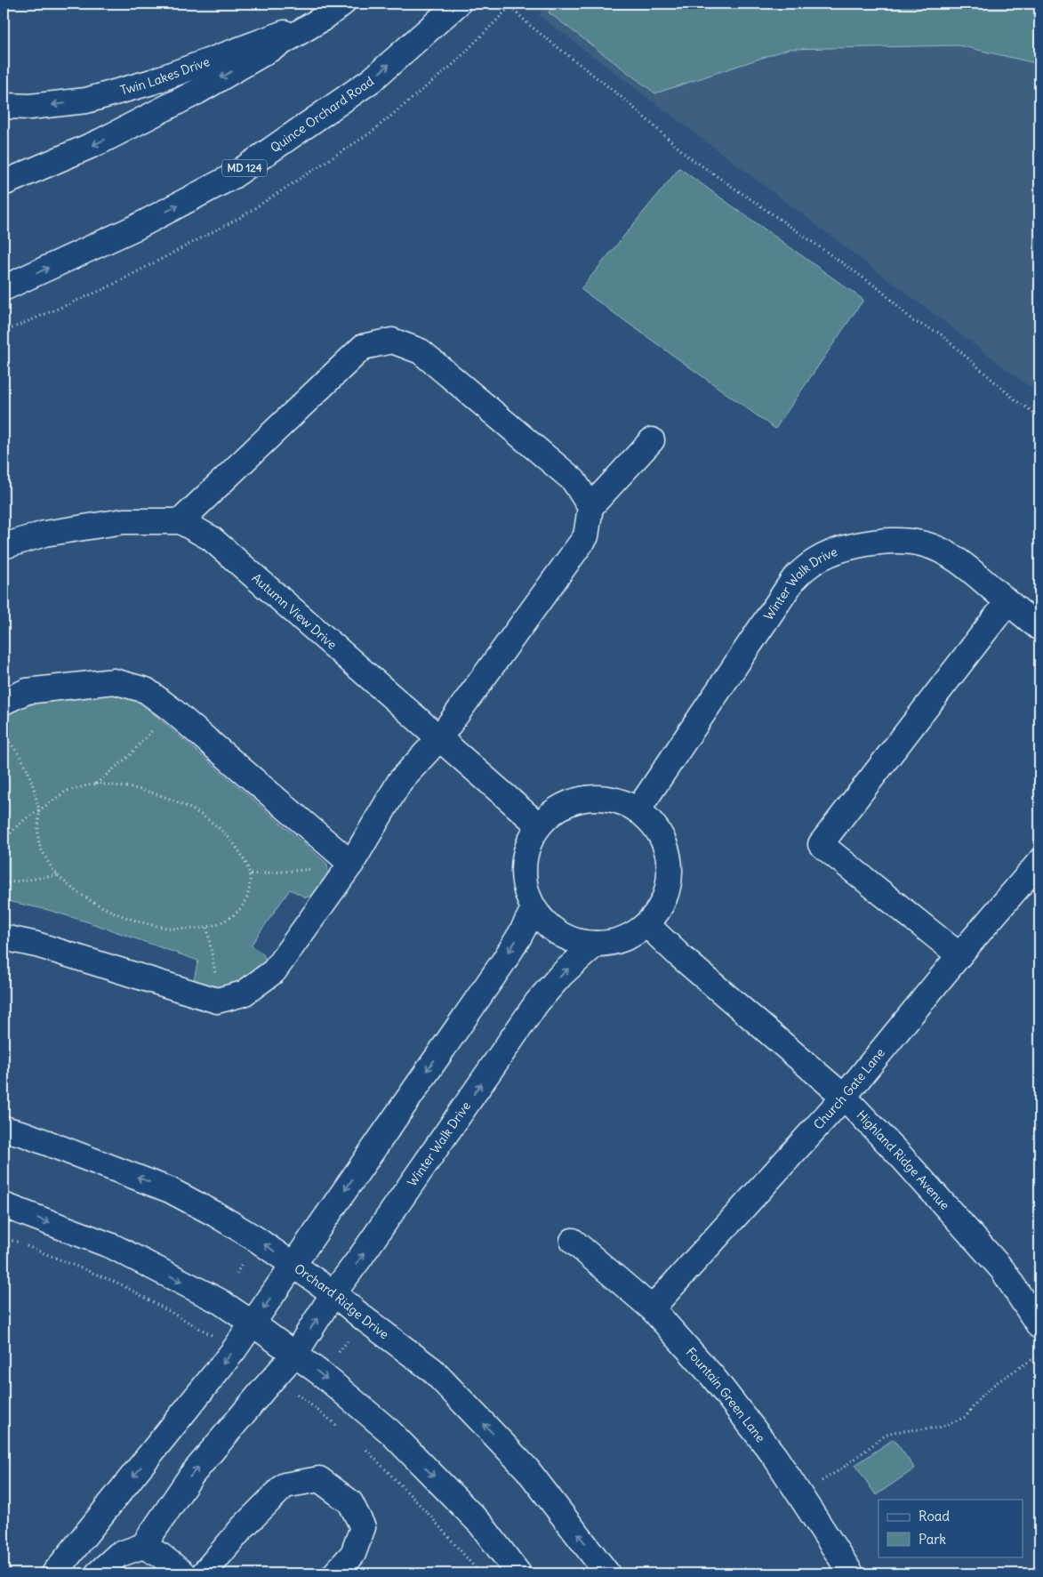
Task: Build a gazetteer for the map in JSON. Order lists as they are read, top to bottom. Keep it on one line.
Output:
{"streets":{"street":["Twin Lakes Drive","Quince Orchard Road","MD 124","Winter Walk Drive","Autumn View Drive","Church Gate Lane","Highland Ridge Avenue","Orchard Ridge Drive","Fountain Green Lane"]},"crossings":[["Winter Walk Drive","Autumn View Drive"],["Winter Walk Drive","Highland Ridge Avenue"],["Winter Walk Drive","Orchard Ridge Drive"],["Autumn View Drive","Highland Ridge Avenue"],["Church Gate Lane","Highland Ridge Avenue"],["Church Gate Lane","Fountain Green Lane"]],"legend":["Road","Park"]}
